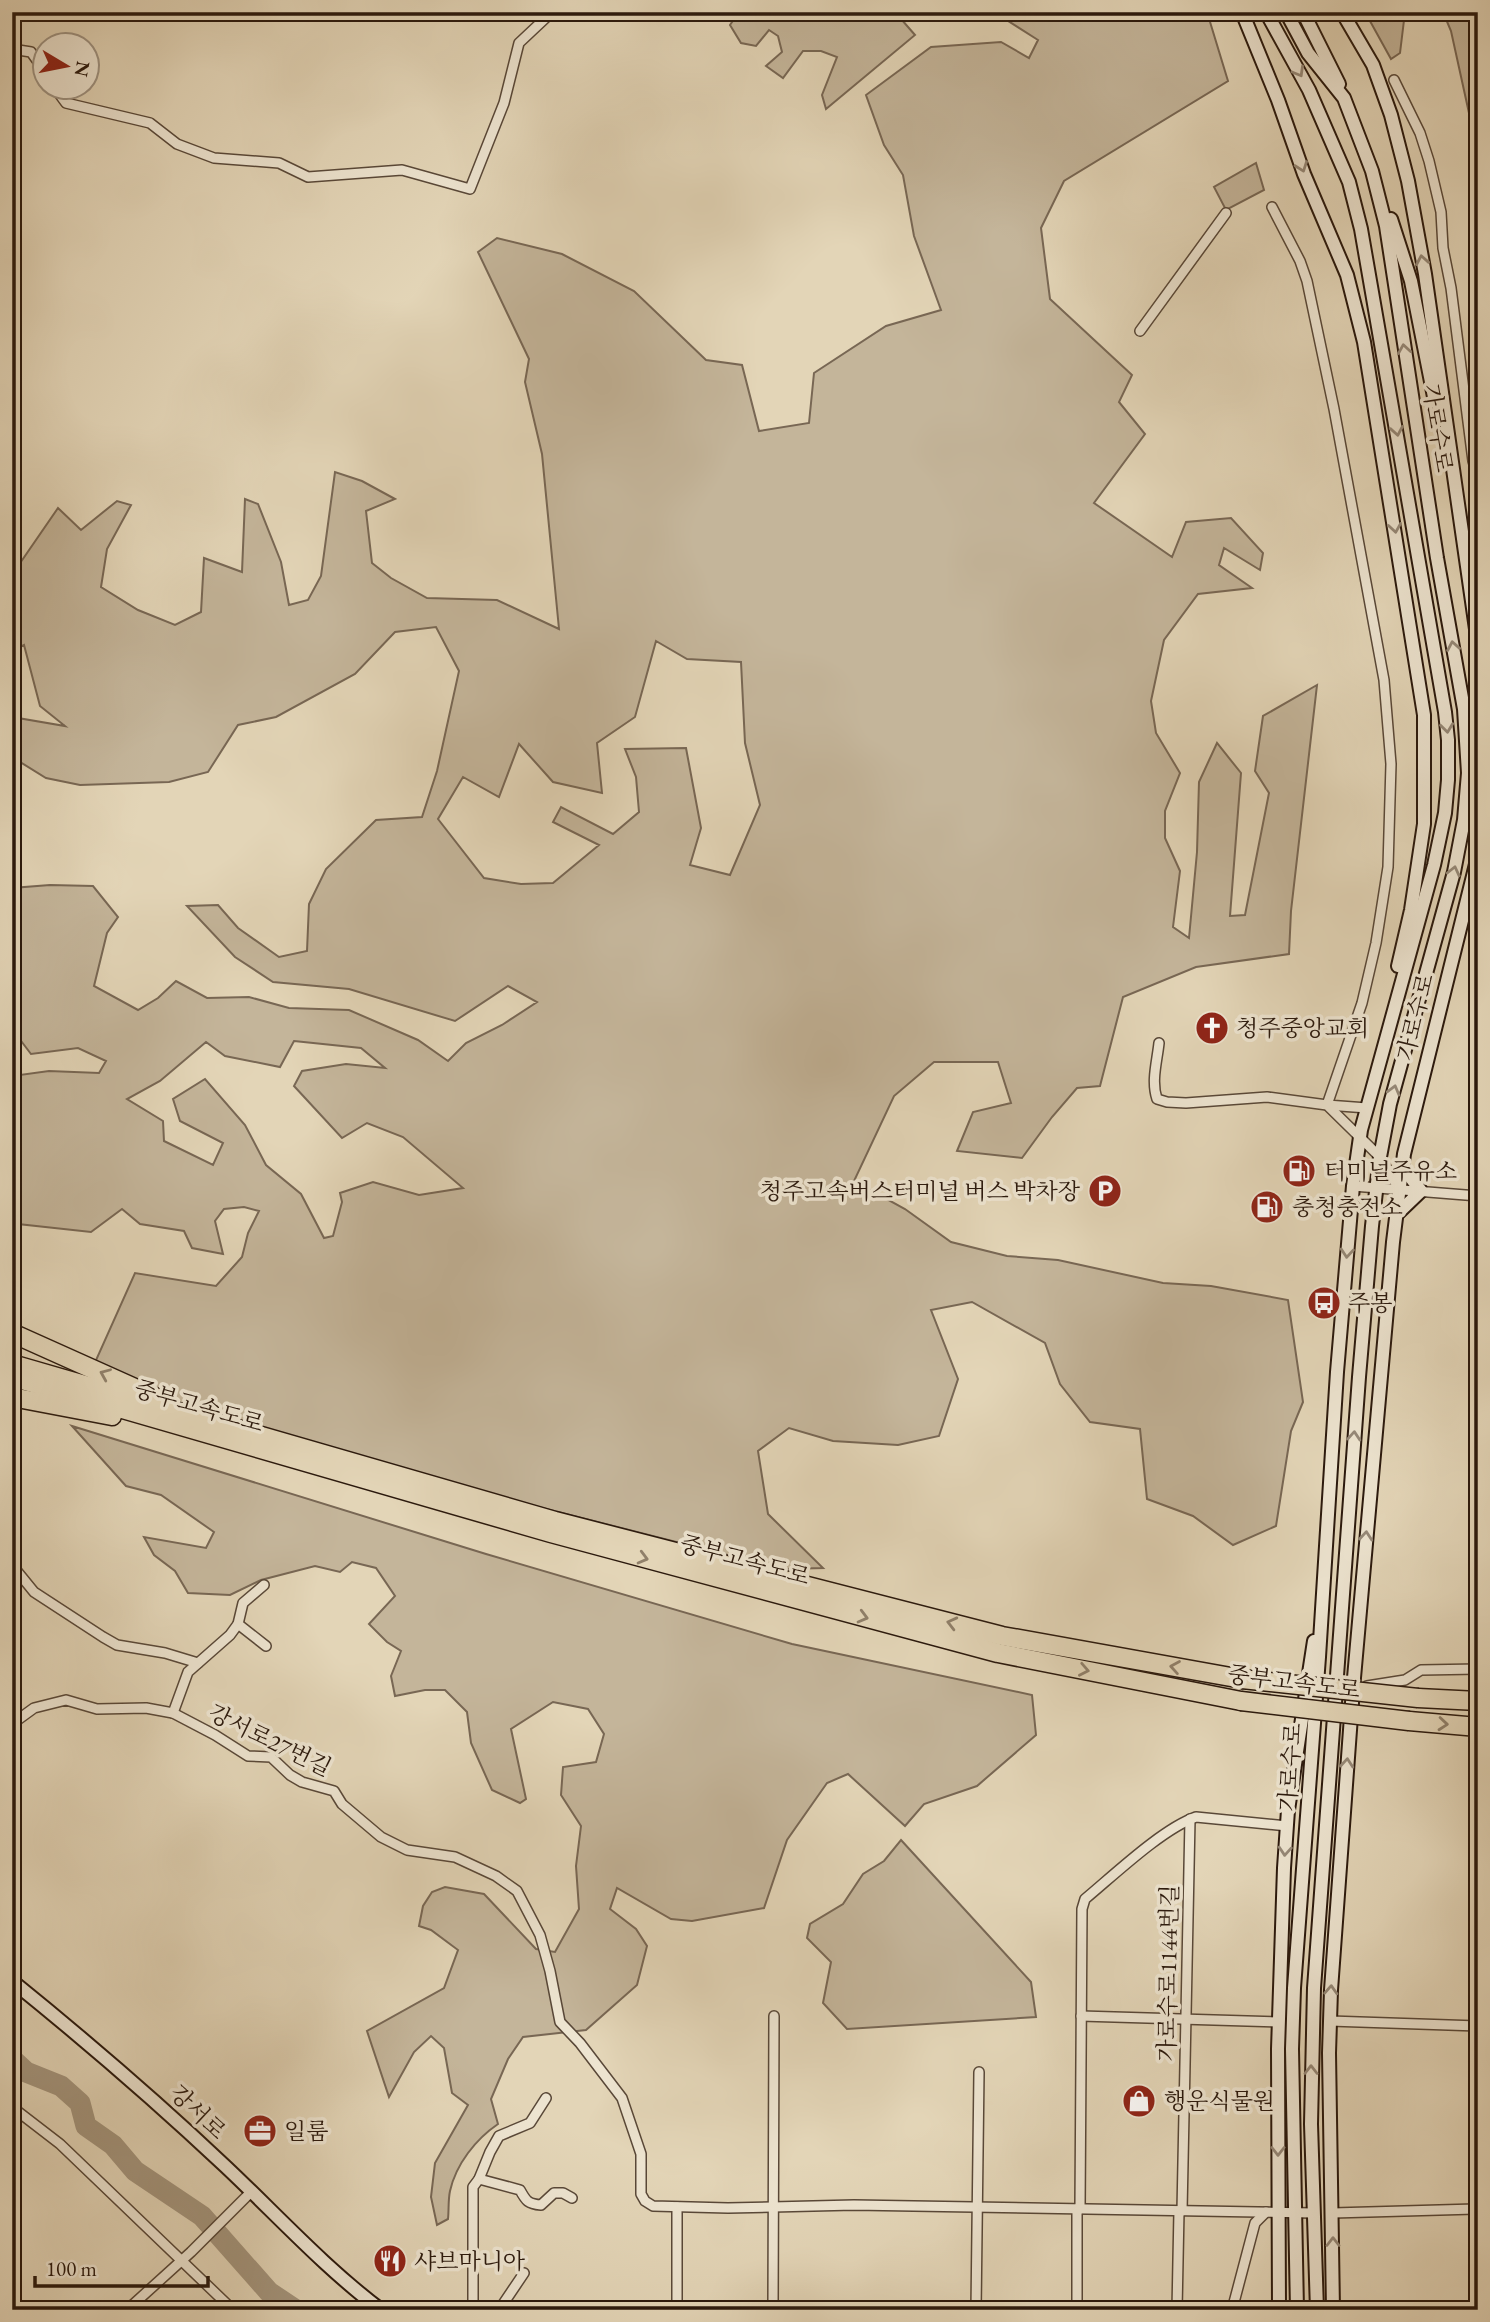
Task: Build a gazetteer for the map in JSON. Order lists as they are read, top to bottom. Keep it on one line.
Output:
{"streets":{"highway":["중부고속도로"],"main road":["가로수로","강서로"],"street":["강서로27번길","가로수로1144번길"]},"places":{"church":["청주중앙교회"],"fuel station":["터미널주유소","충청충전소"],"parking":["청주고속버스터미널 버스 박차장"],"bus stop":["주봉"],"shop":["행운식물원"],"office":["일룸"],"restaurant":["샤브마니아"]},"scale_bar":"100 m","north":"right"}
